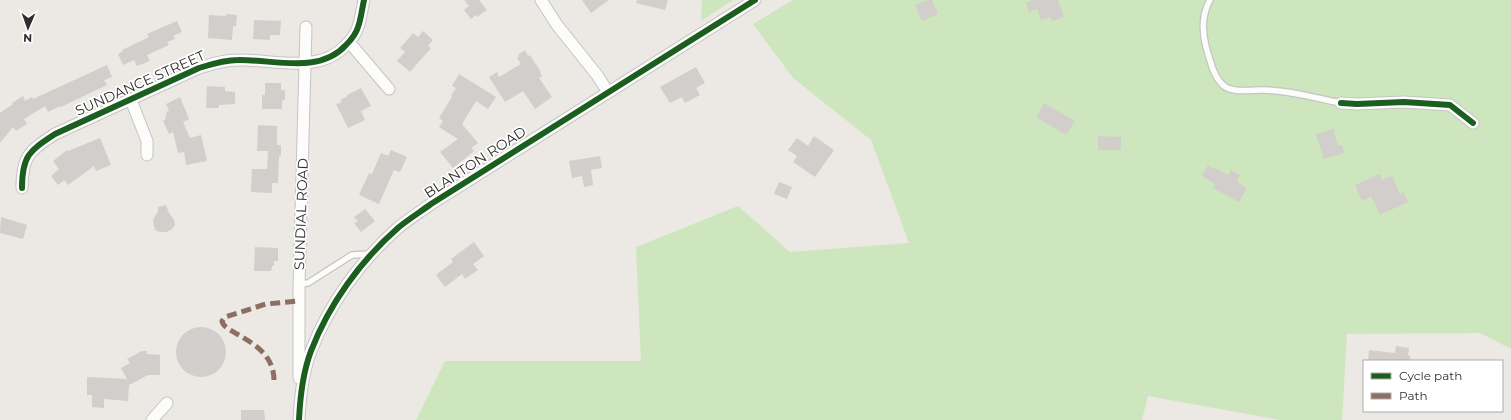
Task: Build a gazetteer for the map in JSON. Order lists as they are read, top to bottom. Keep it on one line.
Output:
{"streets":{"street":["SUNDANCE STREET","BLANTON ROAD","SUNDIAL ROAD"]},"crossings":[["SUNDANCE STREET","SUNDIAL ROAD"],["BLANTON ROAD","SUNDIAL ROAD"]],"legend":["Cycle path","Path"],"north":"bottom"}
